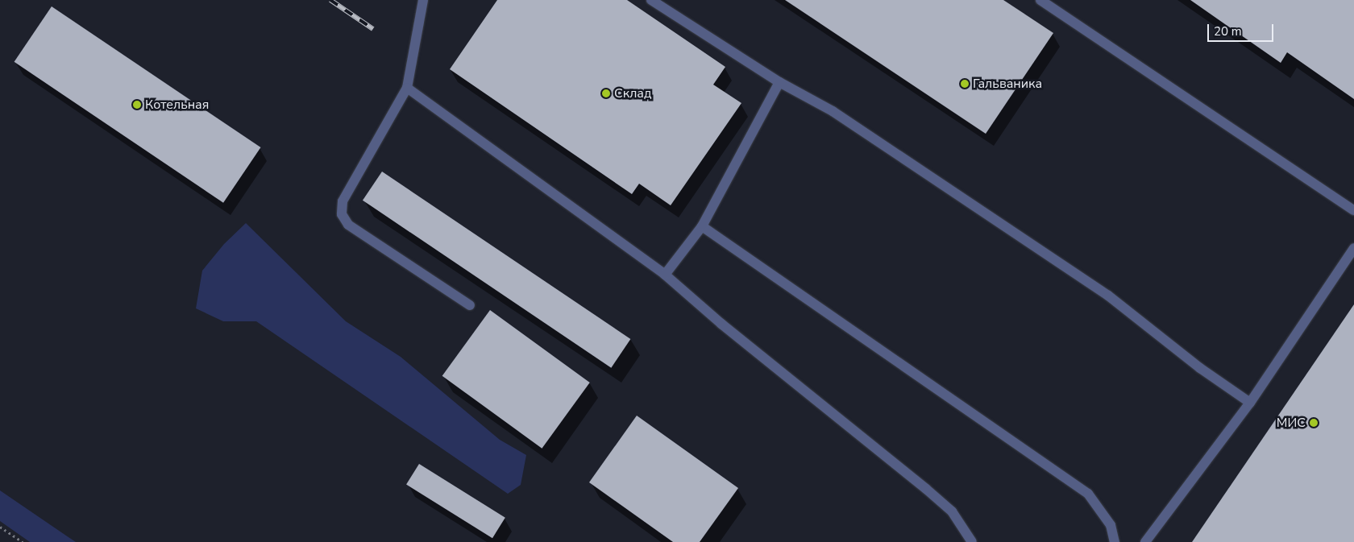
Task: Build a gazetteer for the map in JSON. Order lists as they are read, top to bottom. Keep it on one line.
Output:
{"places":["Гальваника","Склад","Котельная","МИС"],"scale_bar":"20 m"}
